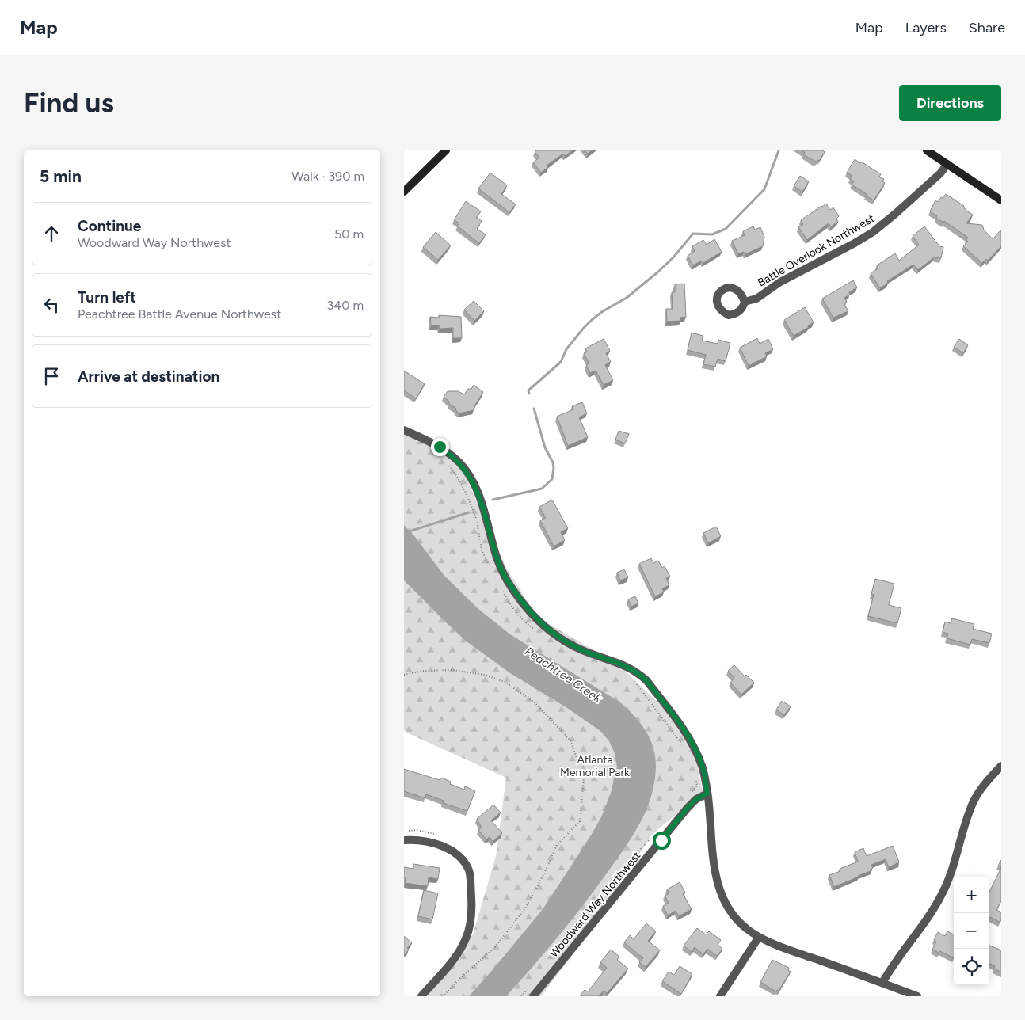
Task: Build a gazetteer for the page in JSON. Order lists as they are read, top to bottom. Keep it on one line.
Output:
{"streets":{"street":["Battle Overlook Northwest","Woodward Way Northwest"]},"water":["Peachtree Creek"],"parks":["Atlanta Memorial Park"],"page":{"header":"Map","nav":["Map","Layers","Share"],"buttons":"Directions","title":"Find us","heading":["5 min","Walk · 390 m"],"list":[["Continue","Woodward Way Northwest","50 m"],["Turn left","Peachtree Battle Avenue Northwest","340 m"],"Arrive at destination"],"map_buttons":["+","−"]}}
